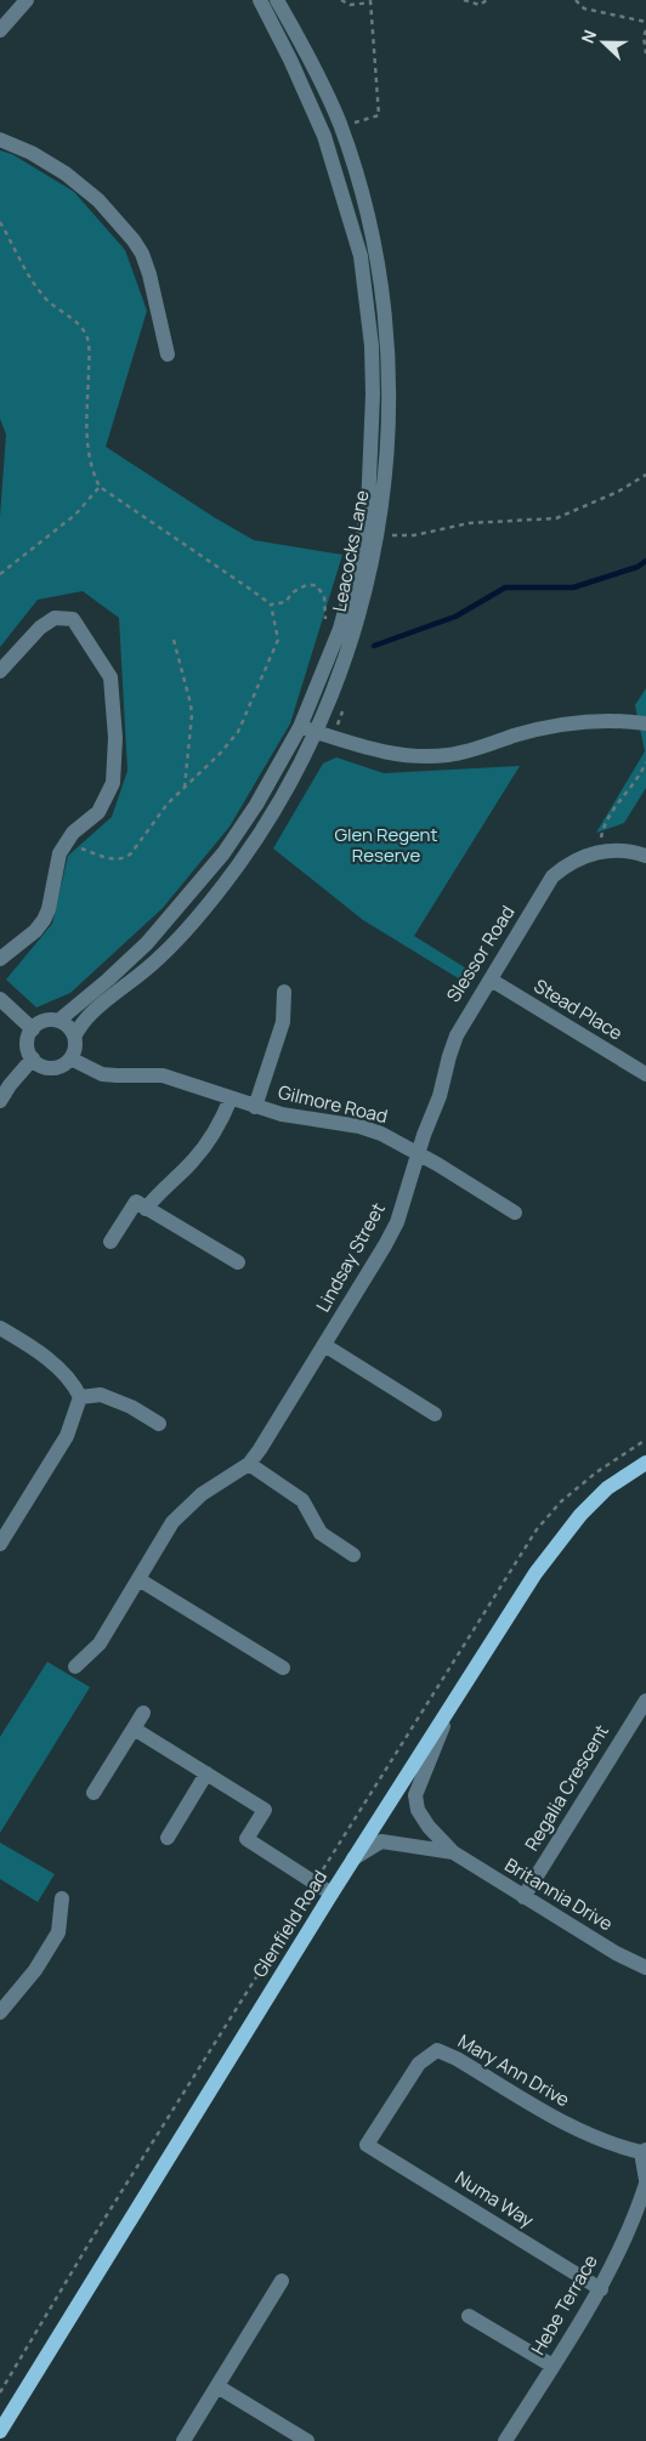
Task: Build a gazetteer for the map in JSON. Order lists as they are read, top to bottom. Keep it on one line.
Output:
{"streets":{"main road":["Glenfield Road"],"street":["Leacocks Lane","Slessor Road","Stead Place","Gilmore Road","Lindsay Street","Regalia Crescent","Britannia Drive","Mary Ann Drive","Numa Way","Hebe Terrace"]},"crossings":[["Leacocks Lane","Gilmore Road"],["Slessor Road","Stead Place"],["Slessor Road","Gilmore Road"],["Slessor Road","Lindsay Street"],["Gilmore Road","Lindsay Street"],["Regalia Crescent","Britannia Drive"],["Britannia Drive","Glenfield Road"],["Mary Ann Drive","Numa Way"],["Mary Ann Drive","Hebe Terrace"],["Numa Way","Hebe Terrace"]],"parks":["Glen Regent Reserve"],"north":"left"}
